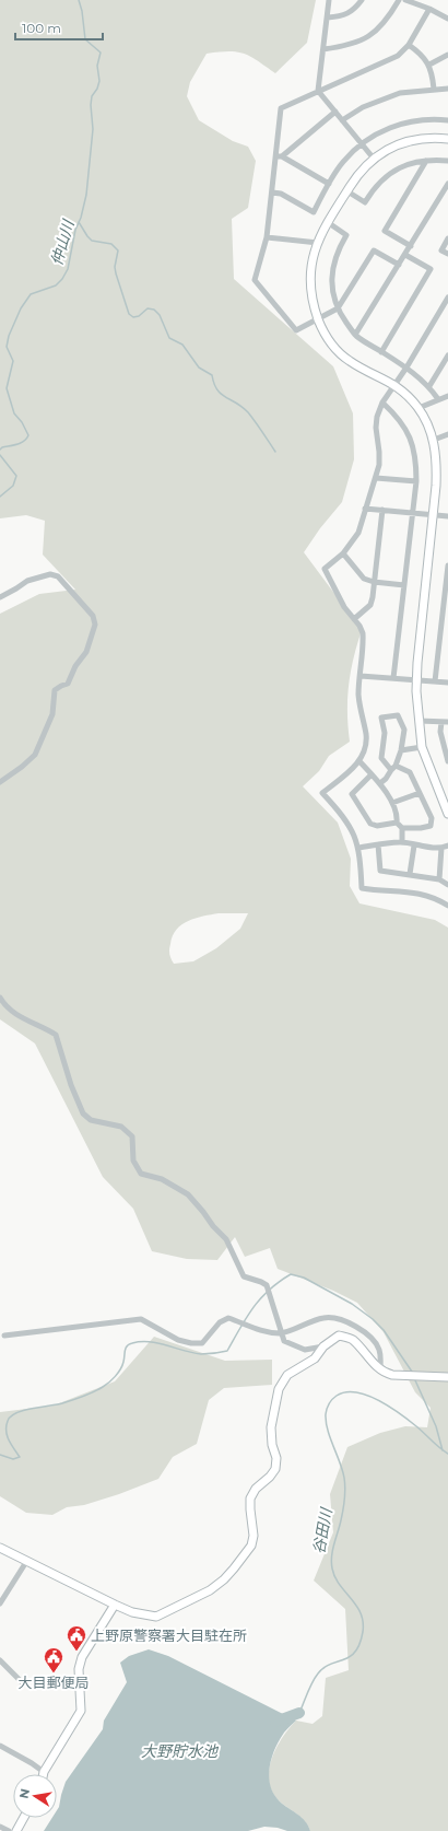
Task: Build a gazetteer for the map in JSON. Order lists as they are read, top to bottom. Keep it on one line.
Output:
{"water":["仲山川","谷田川","大野貯水池"],"places":{"public building":["上野原警察署大目駐在所","大目郵便局"]},"scale_bar":"100 m","north":"left"}
